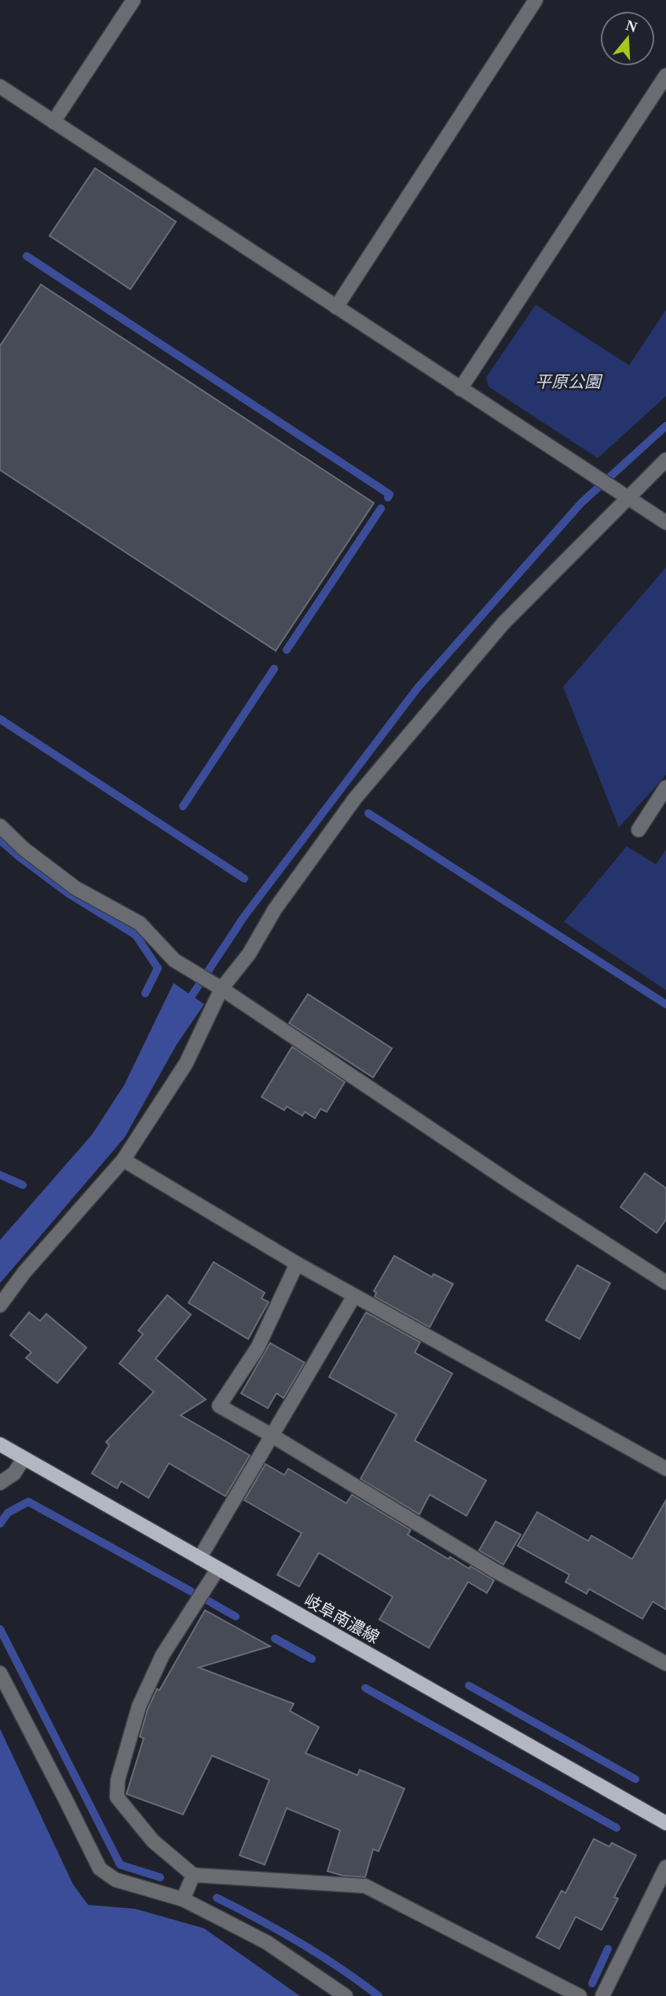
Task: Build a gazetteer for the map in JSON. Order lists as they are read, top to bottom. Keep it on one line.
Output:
{"streets":{"main road":["岐阜南濃線"]},"parks":["平原公園"],"north":"top"}
